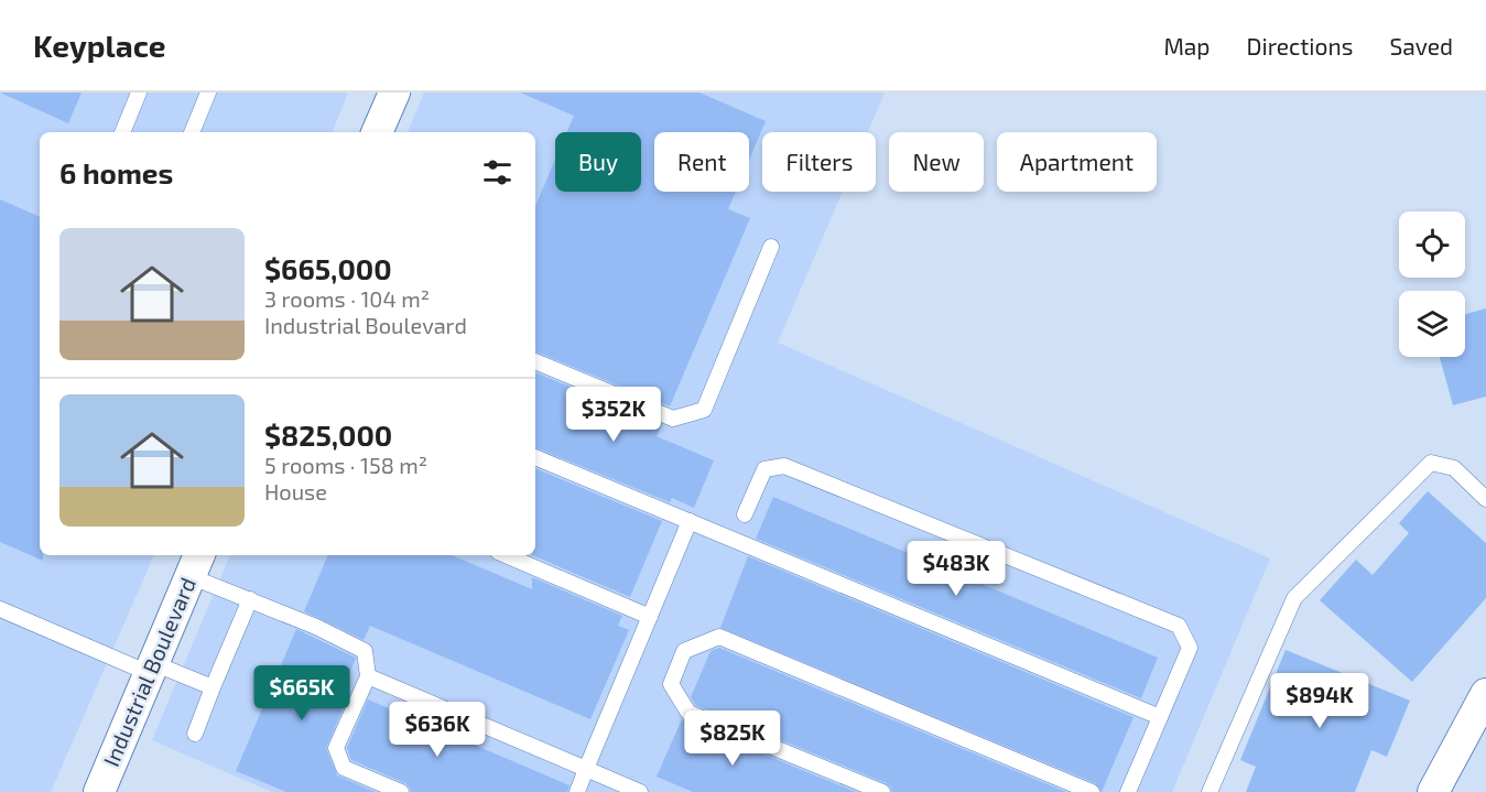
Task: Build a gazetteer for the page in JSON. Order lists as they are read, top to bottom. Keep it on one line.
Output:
{"streets":{"street":["Industrial Boulevard"]},"page":{"header":"Keyplace","nav":["Map","Directions","Saved"],"chip":["Buy","Rent","Filters","New","Apartment"],"heading":"6 homes","list":[{"name":"$665,000","note":"3 rooms · 104 m² · Industrial Boulevard"},{"name":"$825,000","note":"5 rooms · 158 m² · House"}],"price":["$352K","$483K","$665K","$894K","$636K","$825K"]}}
